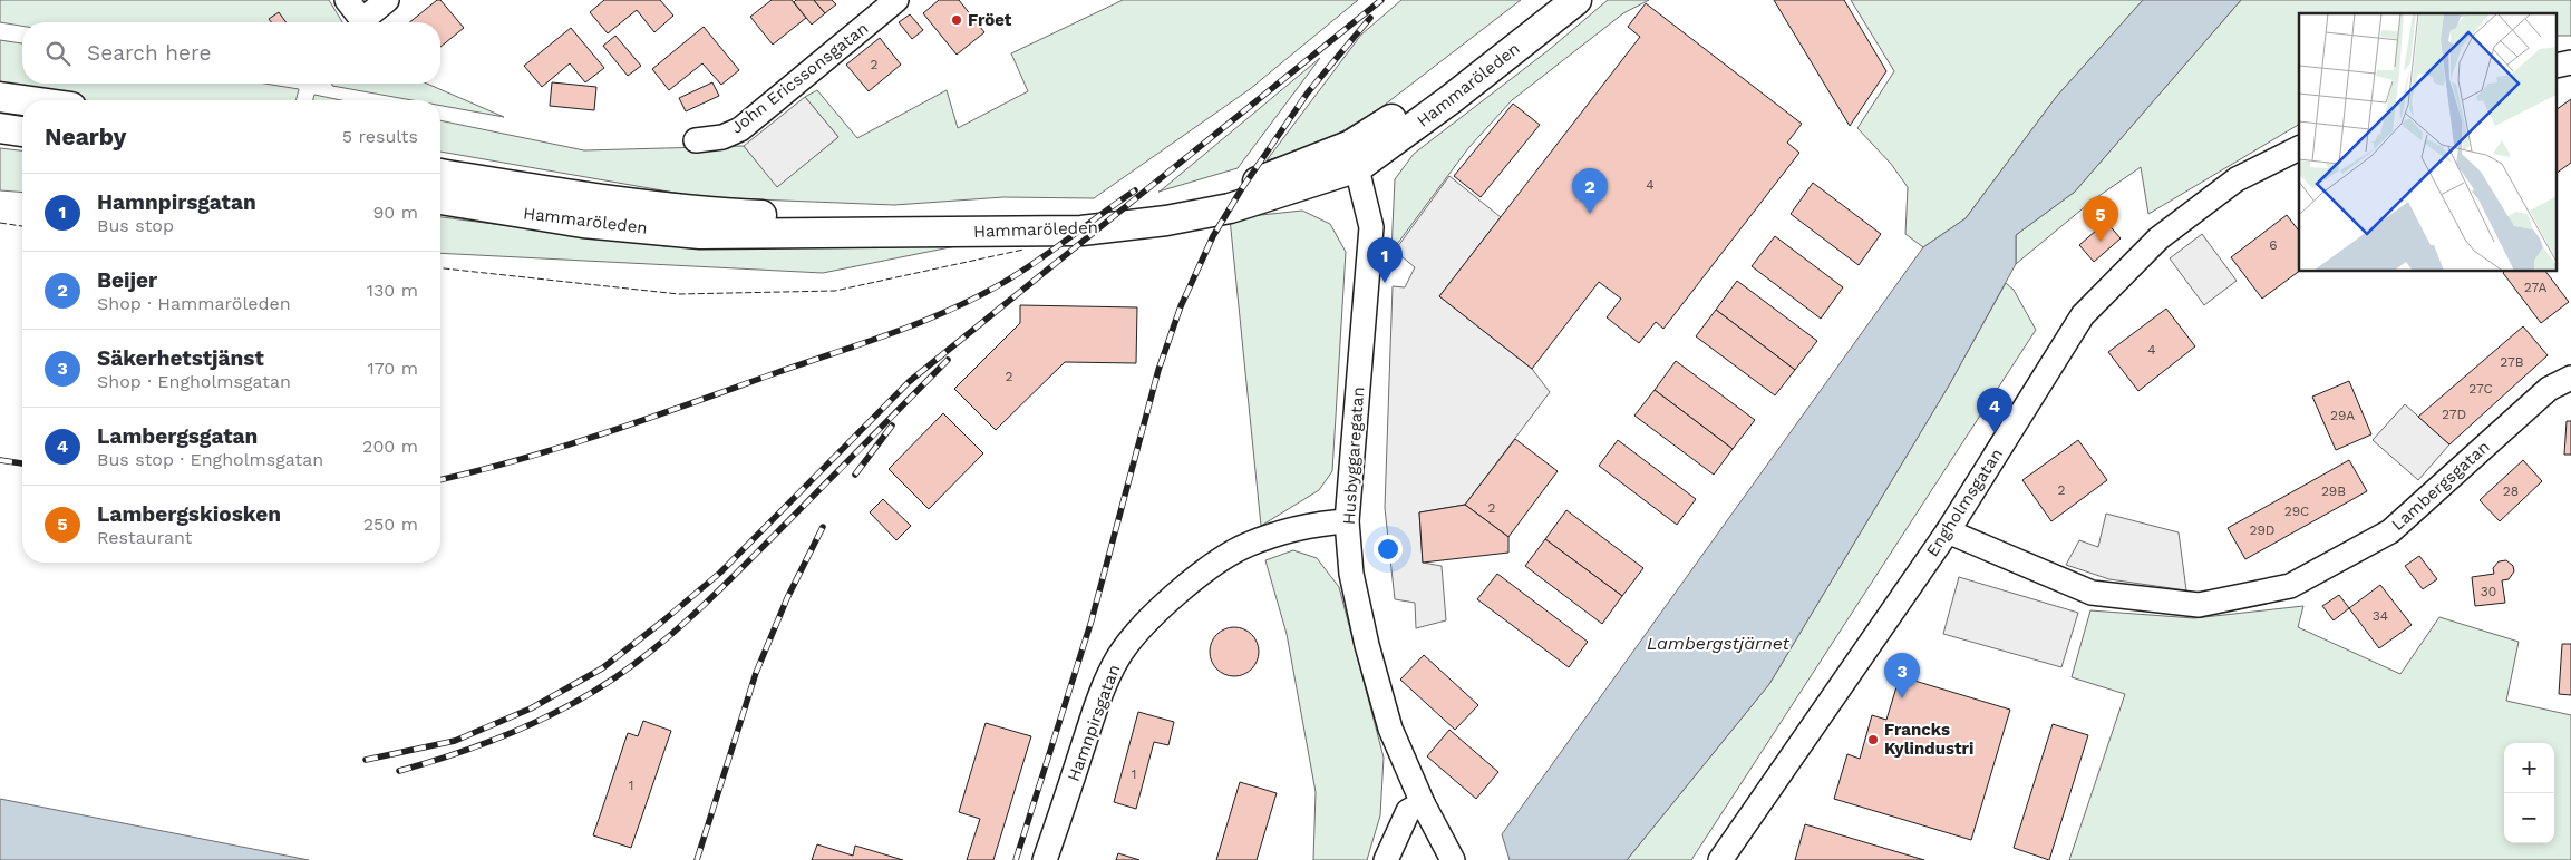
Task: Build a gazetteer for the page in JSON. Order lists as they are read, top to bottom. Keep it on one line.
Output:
{"streets":{"main road":["Hammaröleden"],"street":["John Ericssonsgatan","Husbyggaregatan","Lambergsgatan","Engholmsgatan","Hamnpirsgatan"]},"crossings":[["Hammaröleden","Husbyggaregatan"],["Husbyggaregatan","Hamnpirsgatan"],["Lambergsgatan","Engholmsgatan"]],"water":["Lambergstjärnet"],"places":["Fröet","Francks Kylindustri"],"house_numbers":["2","4","6","27A","4","27B","2","27C","27D","29A","2","29B","28","2","29C","29D","30","34","1","1"],"page":{"search":"Search here","heading":["Nearby","5 results"],"pins":["2","5","1","4","3"],"list":[{"mark":"1","name":"Hamnpirsgatan","note":"Bus stop","value":"90 m"},{"mark":"2","name":"Beijer","note":"Shop · Hammaröleden","value":"130 m"},{"mark":"3","name":"Säkerhetstjänst","note":"Shop · Engholmsgatan","value":"170 m"},{"mark":"4","name":"Lambergsgatan","note":"Bus stop · Engholmsgatan","value":"200 m"},{"mark":"5","name":"Lambergskiosken","note":"Restaurant","value":"250 m"}],"map_buttons":["+","−"]}}
